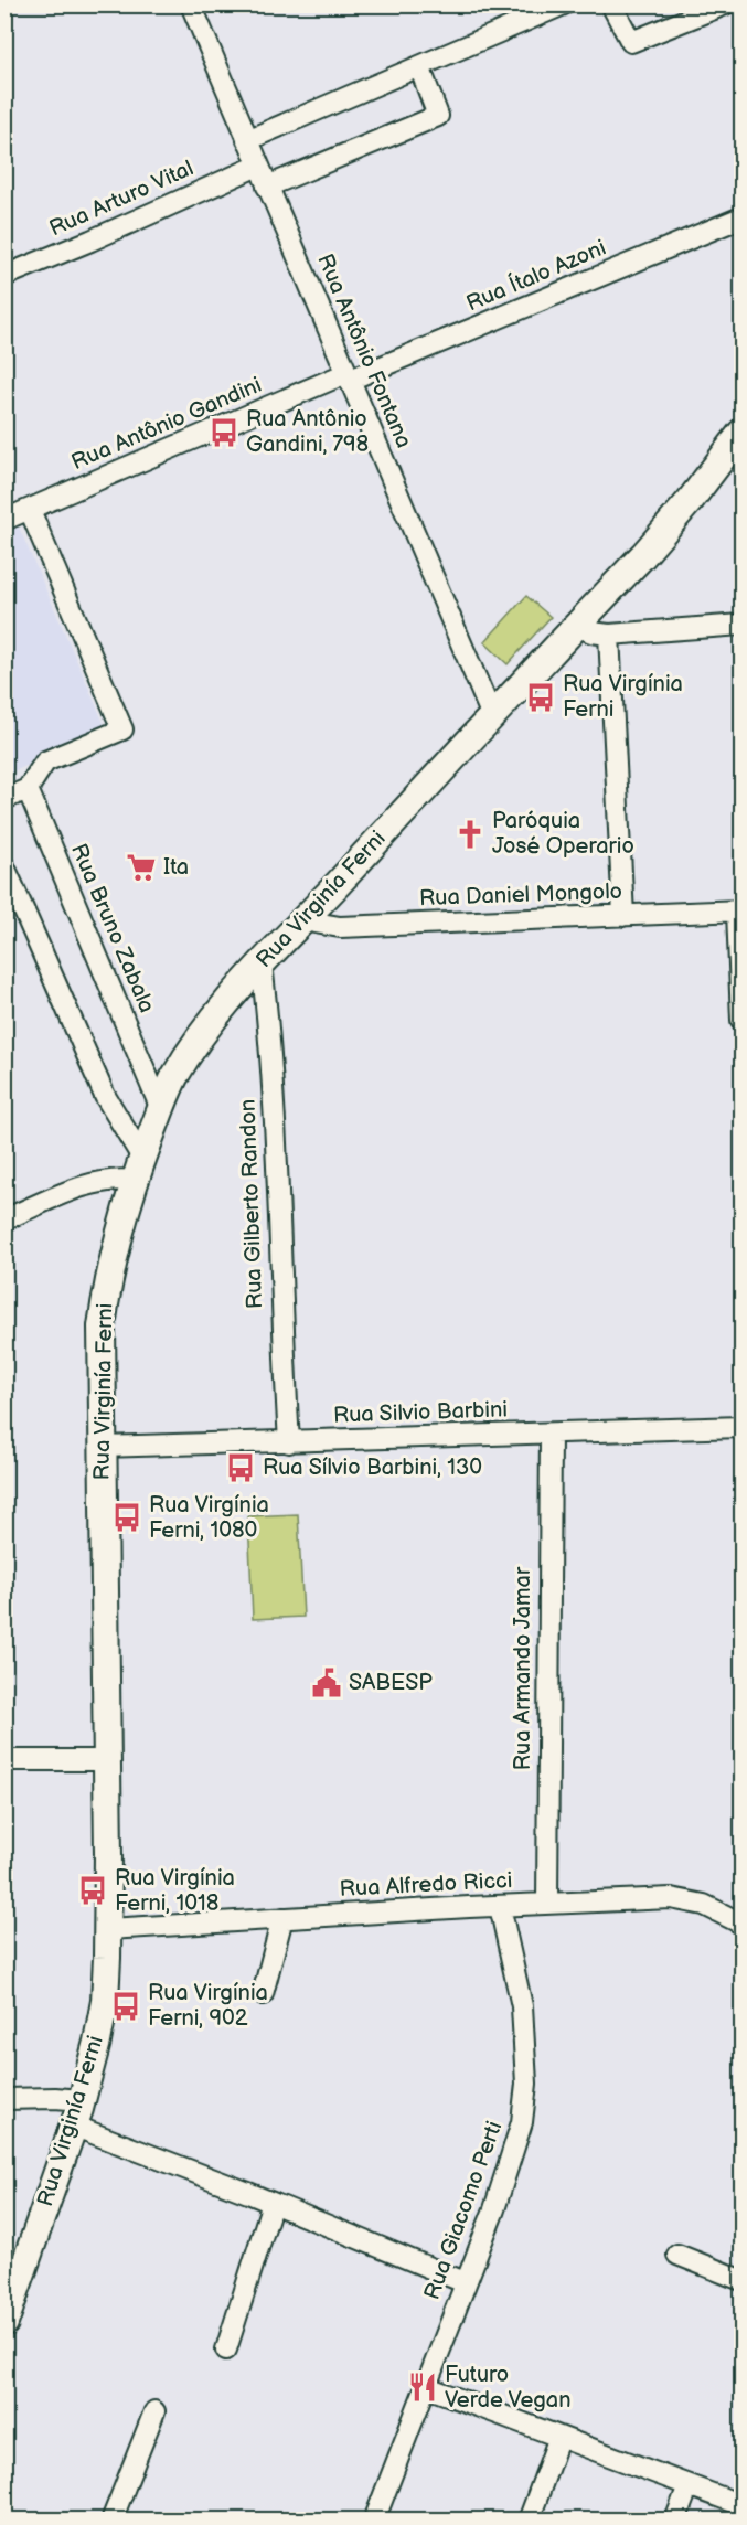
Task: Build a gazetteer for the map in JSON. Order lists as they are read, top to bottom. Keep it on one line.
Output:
{"streets":{"street":["Rua Arturo Vital","Rua Ítalo Azoni","Rua Antônio Fontana","Rua Antônio Gandini","Rua Daniel Mongolo","Rua Virginía Ferni","Rua Bruno Zabala","Rua Gilberto Randon","Rua Silvio Barbini","Rua Armando Jamar","Rua Alfredo Ricci","Rua Giacomo Perti"]},"crossings":[["Rua Arturo Vital","Rua Antônio Fontana"],["Rua Ítalo Azoni","Rua Antônio Fontana"],["Rua Ítalo Azoni","Rua Antônio Gandini"],["Rua Antônio Fontana","Rua Antônio Gandini"],["Rua Antônio Fontana","Rua Virginía Ferni"],["Rua Daniel Mongolo","Rua Virginía Ferni"],["Rua Virginía Ferni","Rua Bruno Zabala"],["Rua Virginía Ferni","Rua Gilberto Randon"],["Rua Virginía Ferni","Rua Silvio Barbini"],["Rua Virginía Ferni","Rua Alfredo Ricci"],["Rua Gilberto Randon","Rua Silvio Barbini"],["Rua Silvio Barbini","Rua Armando Jamar"],["Rua Armando Jamar","Rua Alfredo Ricci"],["Rua Alfredo Ricci","Rua Giacomo Perti"]],"places":{"bus stop":["Rua Antônio Gandini, 798","Rua Virgínia Ferni","Rua Sílvio Barbini, 130","Rua Virgínia Ferni, 1080","Rua Virgínia Ferni, 1018","Rua Virgínia Ferni, 902"],"church":["Paróquia José Operario"],"supermarket":["Ita"],"public building":["SABESP"],"restaurant":["Futuro Verde Vegan"]}}
